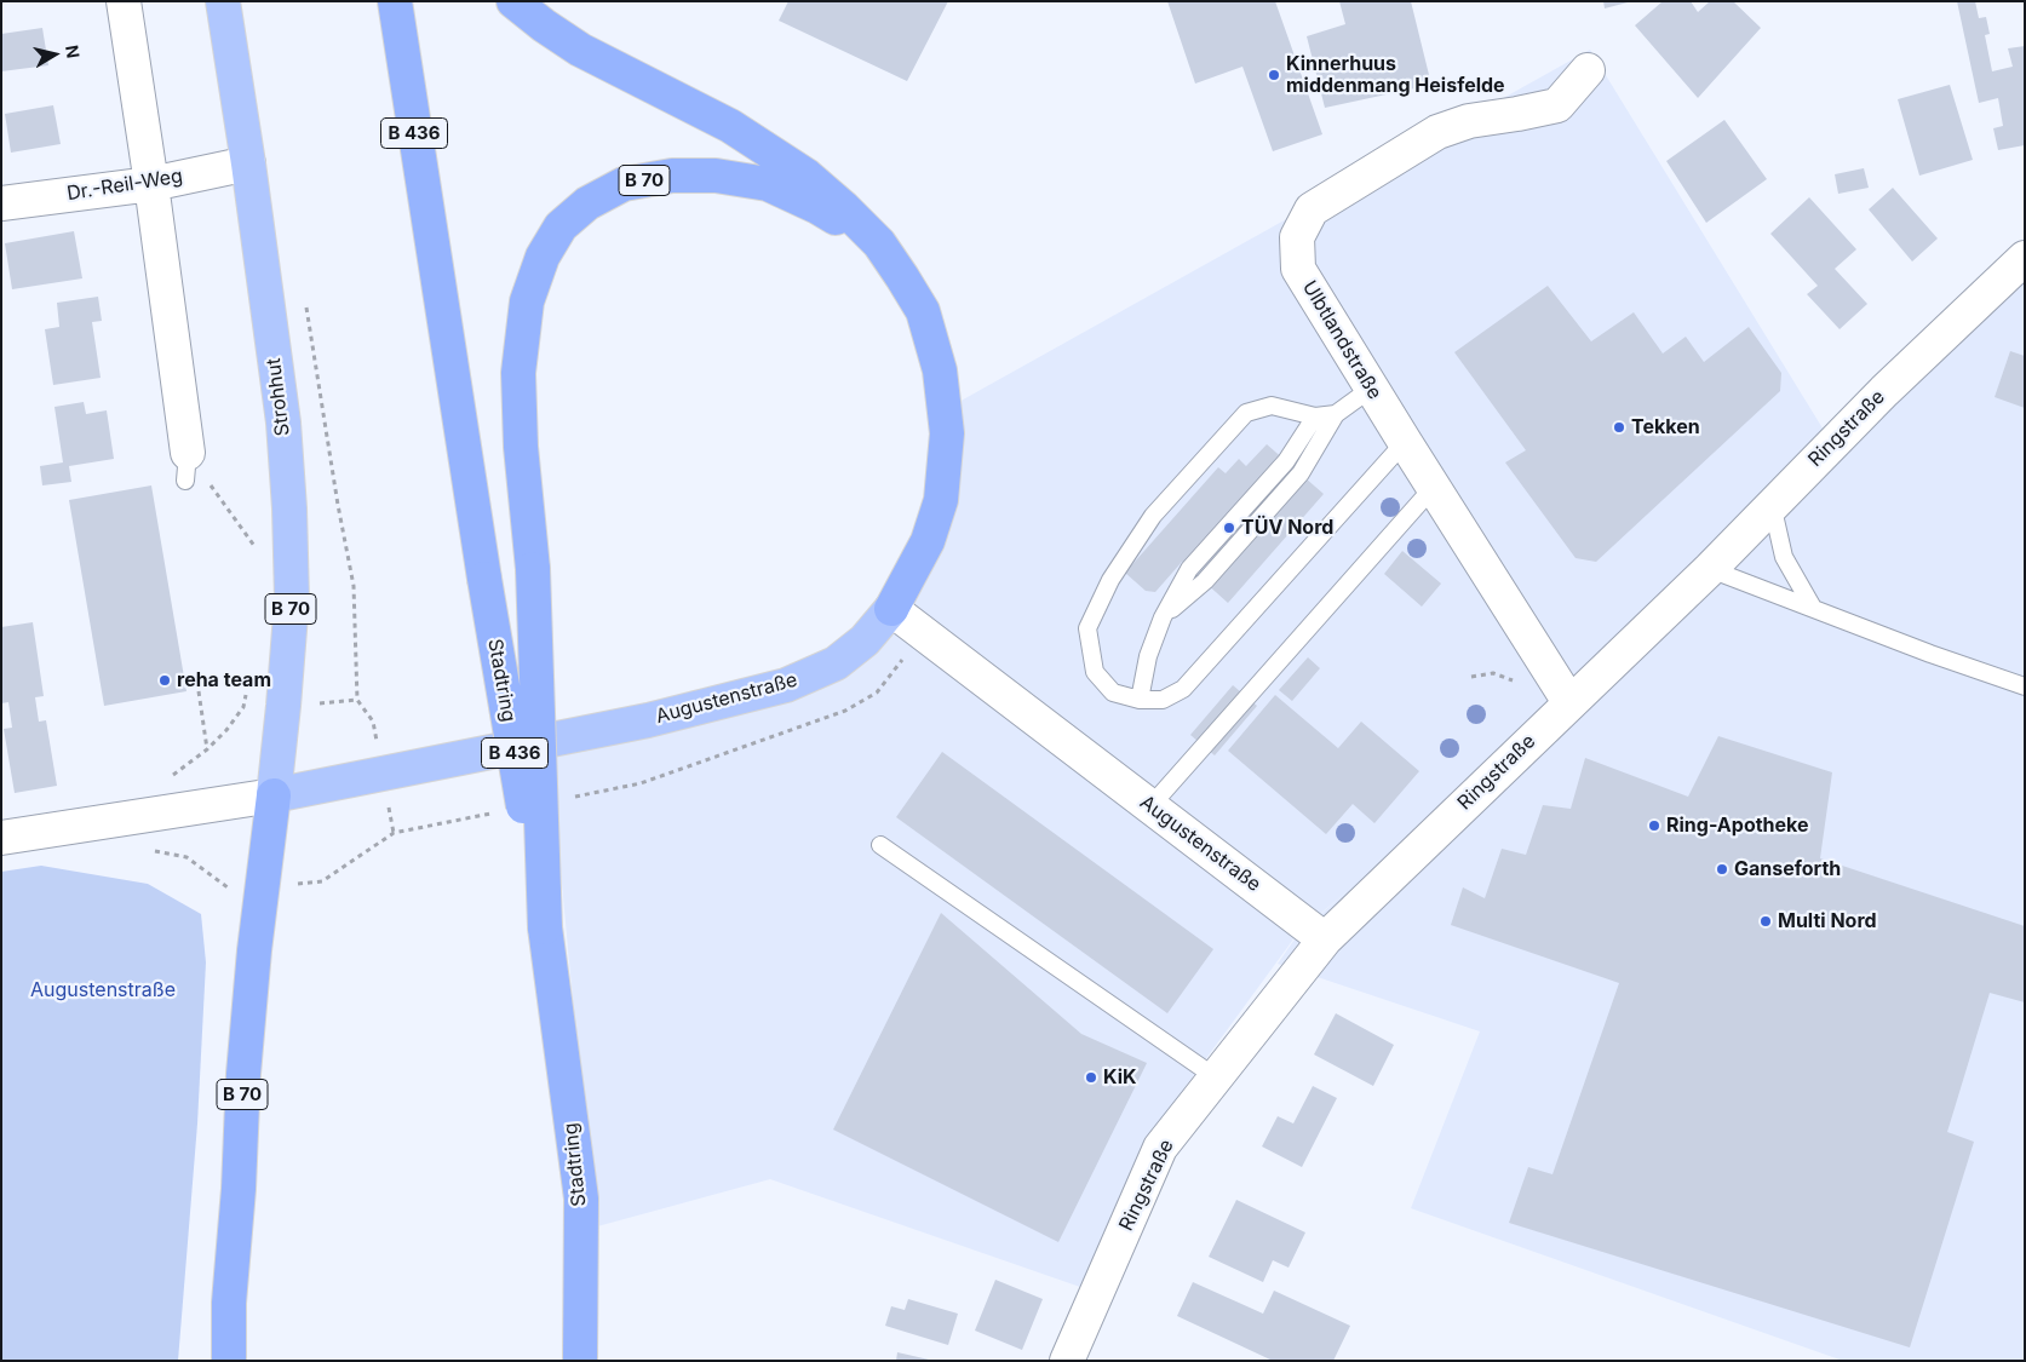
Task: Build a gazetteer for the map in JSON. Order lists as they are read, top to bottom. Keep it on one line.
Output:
{"streets":{"highway":["B 436","B 70","Stadtring"],"main road":["Strohhut","Augustenstraße"],"street":["Dr.-Reil-Weg","Ulbtlandstraße","Ringstraße"]},"crossings":[["B 70","Strohhut"],["B 70","Stadtring"],["B 70","Augustenstraße"],["Dr.-Reil-Weg","Strohhut"],["Ulbtlandstraße","Ringstraße"],["Strohhut","Augustenstraße"],["Ringstraße","Augustenstraße"]],"parks":["Augustenstraße"],"places":["Kinnerhuus middenmang Heisfelde","Tekken","TÜV Nord","reha team","Ring-Apotheke","Ganseforth","Multi Nord","KiK"],"north":"right"}
